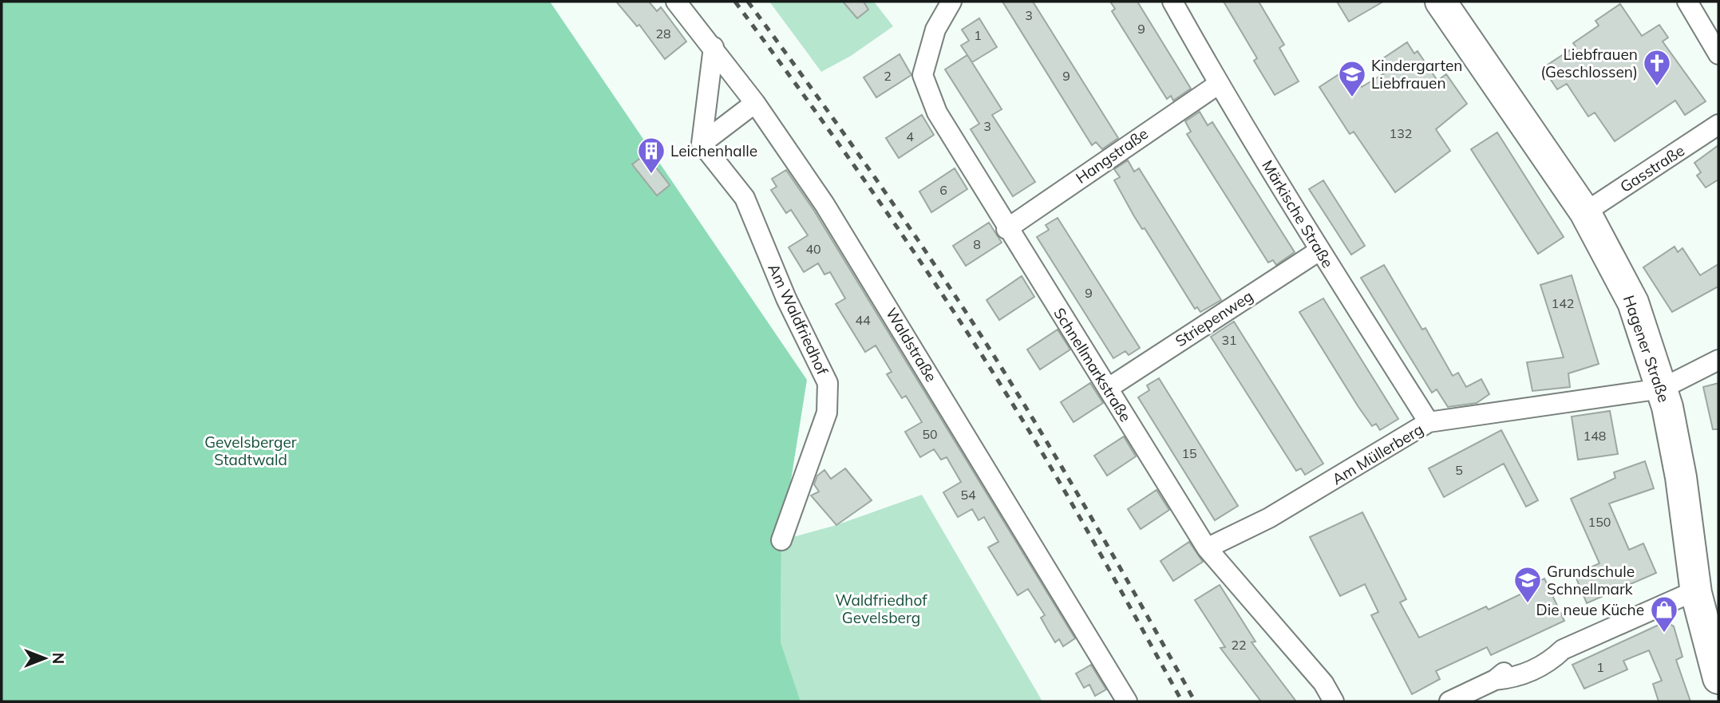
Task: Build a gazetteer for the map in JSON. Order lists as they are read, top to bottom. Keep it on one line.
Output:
{"streets":{"main road":["Hagener Straße"],"street":["Hangstraße","Gasstraße","Märkische Straße","Striepenweg","Am Waldfriedhof","Waldstraße","Schnellmarkstraße","Am Müllerberg"]},"crossings":[["Hangstraße","Märkische Straße"],["Hangstraße","Schnellmarkstraße"],["Gasstraße","Hagener Straße"],["Märkische Straße","Striepenweg"],["Märkische Straße","Am Müllerberg"],["Striepenweg","Schnellmarkstraße"],["Hagener Straße","Am Müllerberg"],["Schnellmarkstraße","Am Müllerberg"]],"parks":["Gevelsberger Stadtwald","Waldfriedhof Gevelsberg"],"places":{"church":["Liebfrauen (Geschlossen)"],"school or university":["Kindergarten Liebfrauen","Grundschule Schnellmark"],"building":["Leichenhalle"],"shop":["Die neue Küche"]},"house_numbers":["3","9","28","1","2","9","3","132","4","6","8","40","9","142","44","31","50","148","15","5","54","150","22","1"],"north":"right"}
